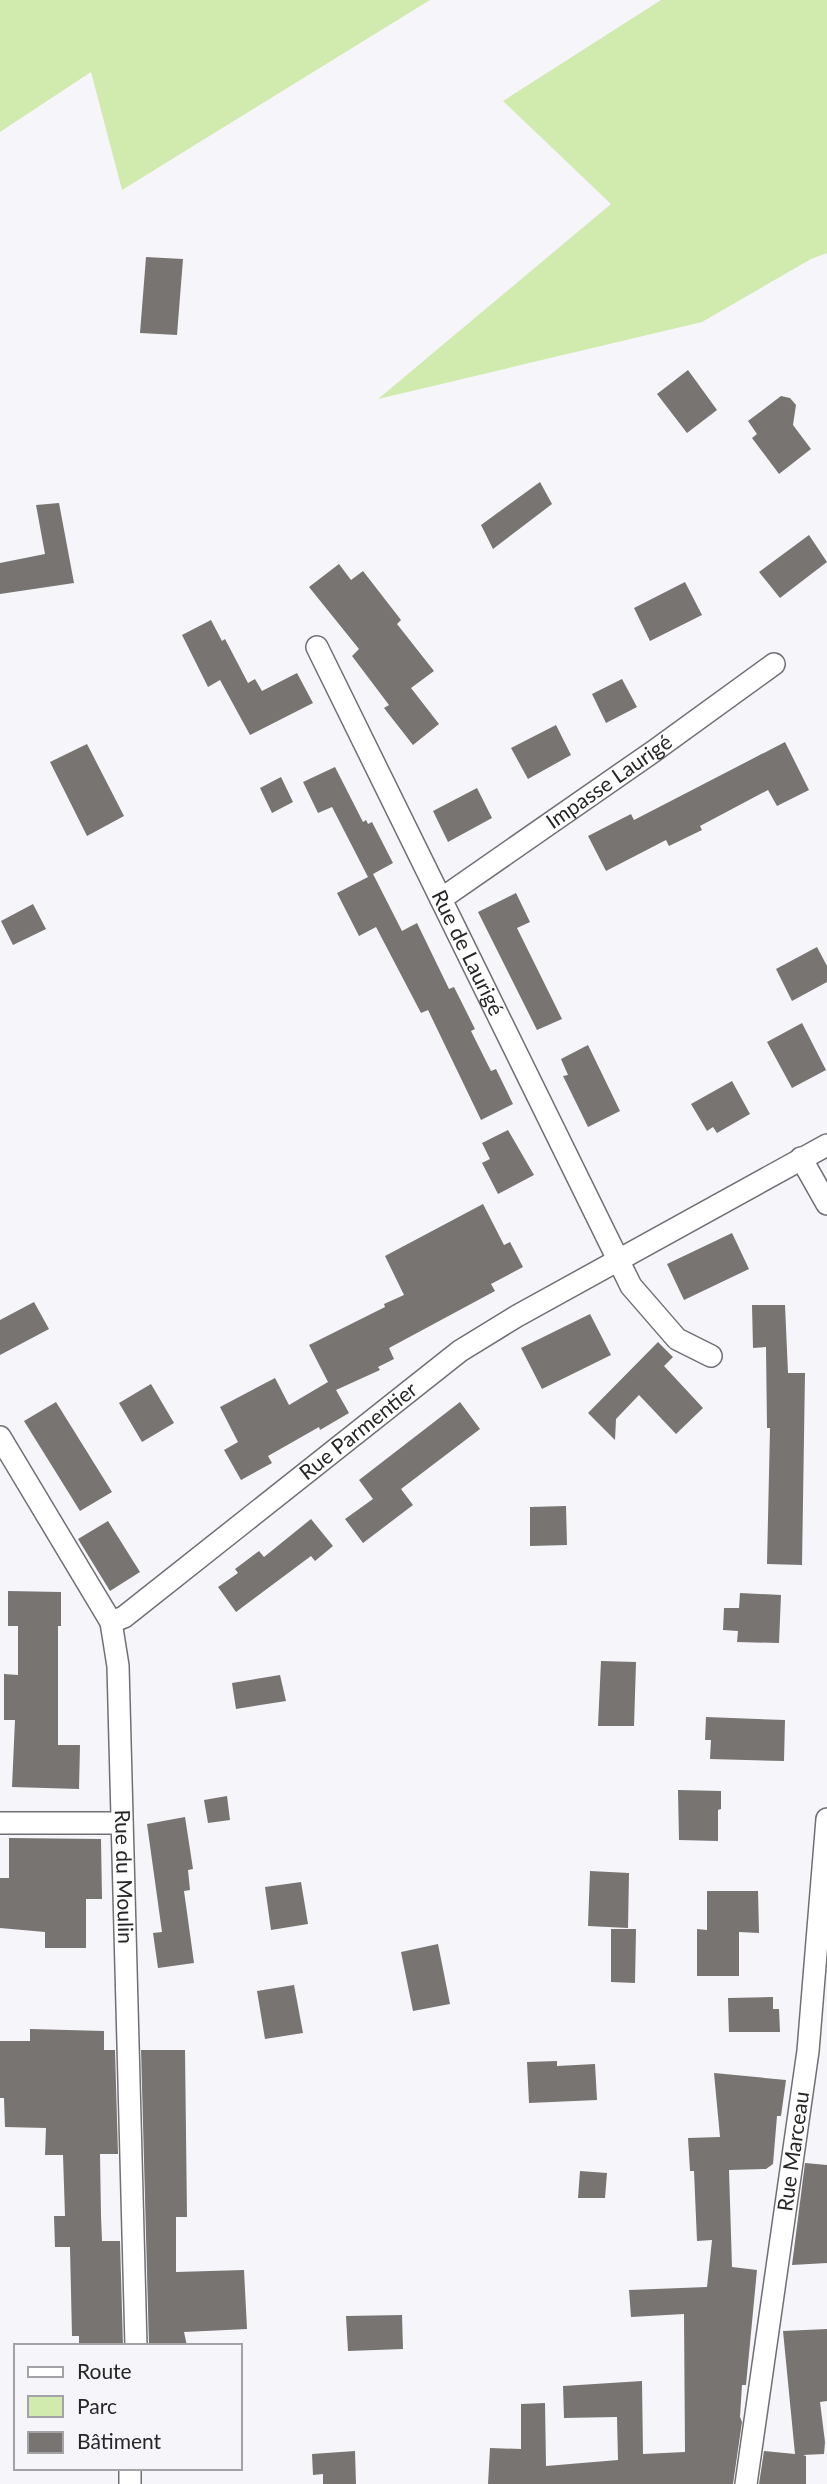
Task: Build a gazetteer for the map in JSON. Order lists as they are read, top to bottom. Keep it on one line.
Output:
{"streets":{"street":["Impasse Laurigé","Rue de Laurigé","Rue Parmentier","Rue du Moulin","Rue Marceau"]},"crossings":[["Impasse Laurigé","Rue de Laurigé"],["Rue de Laurigé","Rue Parmentier"],["Rue Parmentier","Rue du Moulin"]],"legend":["Route","Parc","Bâtiment"]}
